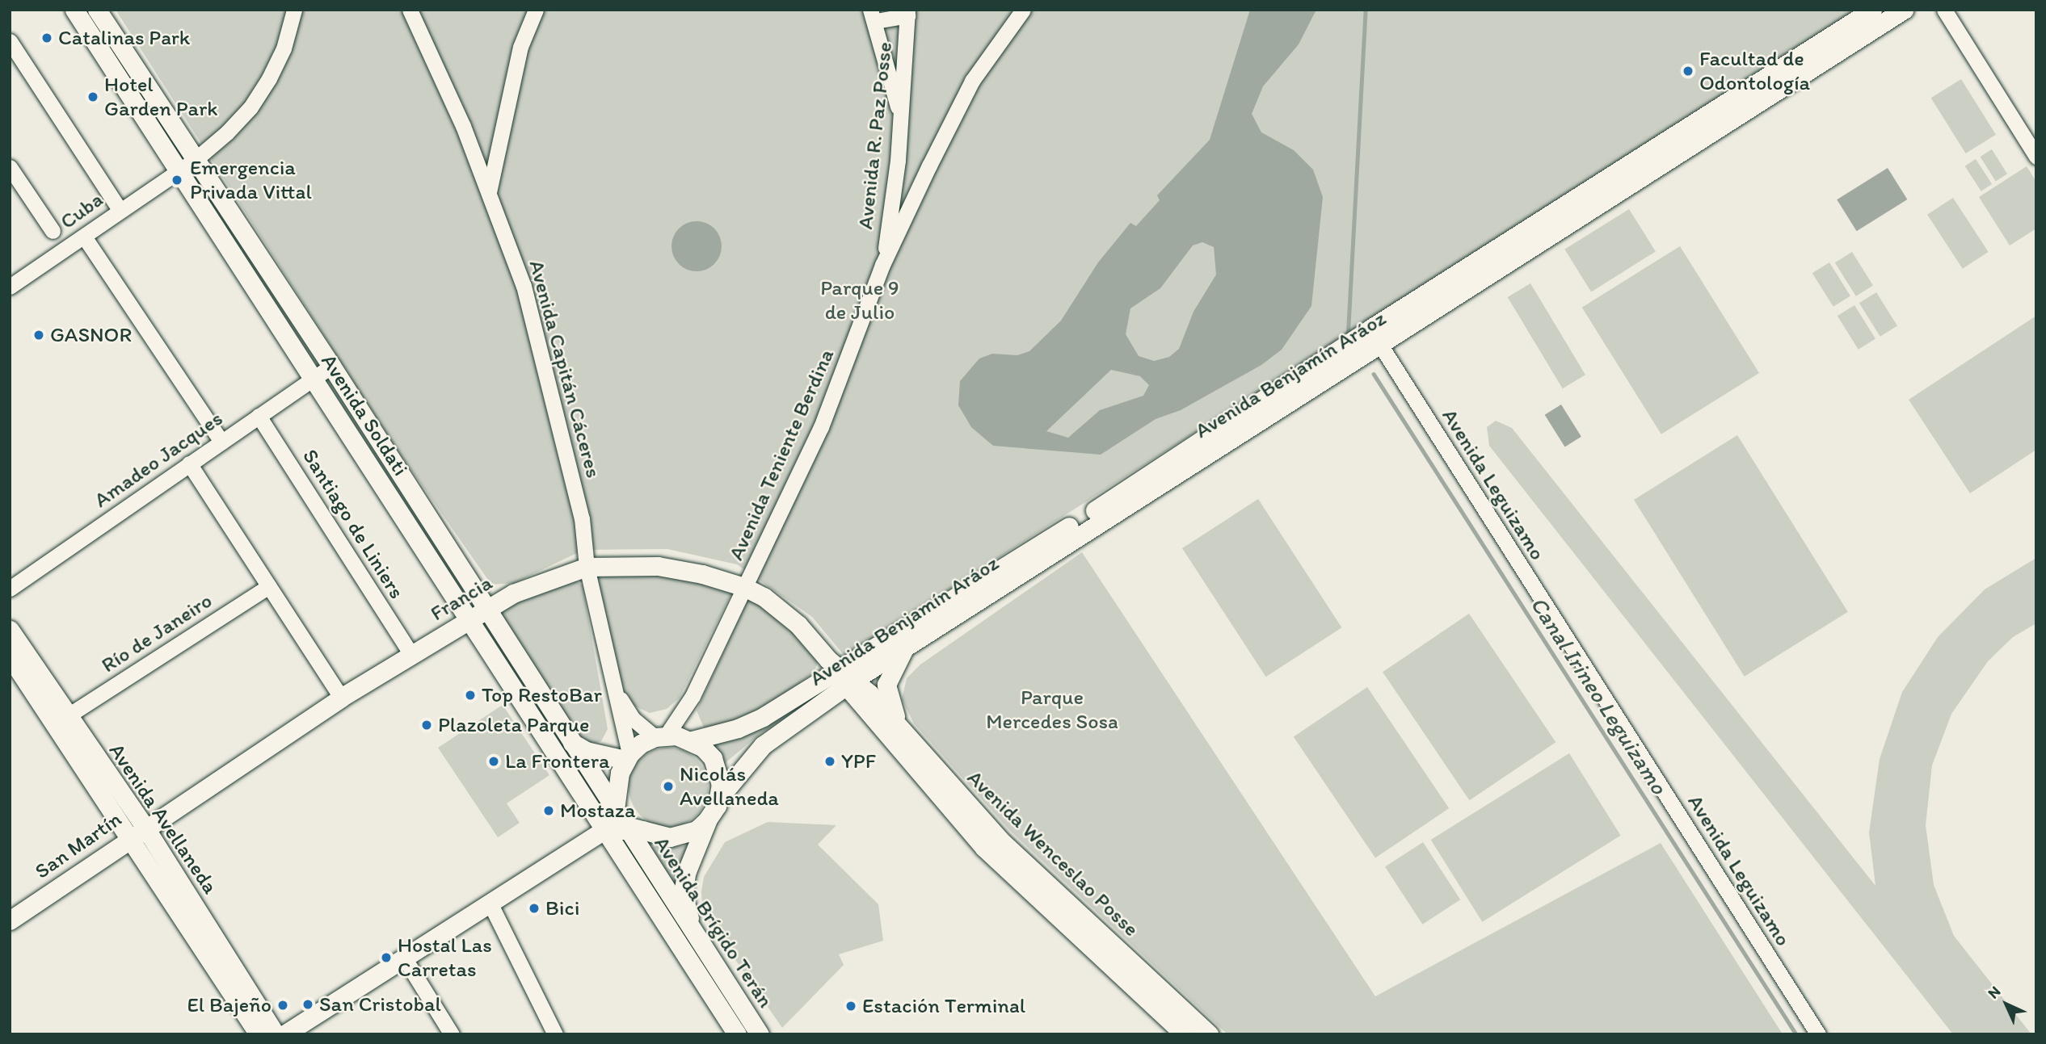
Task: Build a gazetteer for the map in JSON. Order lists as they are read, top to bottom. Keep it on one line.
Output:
{"streets":{"main road":["Avenida Benjamín Aráoz","Avenida Soldati","Francia","Avenida Avellaneda","San Martín","Avenida Wenceslao Posse","Avenida Brígido Terán"],"street":["Avenida R. Paz Posse","Cuba","Avenida Capitán Cáceres","Avenida Teniente Berdina","Amadeo Jacques","Avenida Leguizamo","Santiago de Liniers","Río de Janeiro"]},"crossings":[["Avenida R. Paz Posse","Avenida Teniente Berdina"],["Cuba","Avenida Soldati"],["Avenida Capitán Cáceres","Avenida Benjamín Aráoz"],["Avenida Capitán Cáceres","Avenida Soldati"],["Avenida Capitán Cáceres","Avenida Teniente Berdina"],["Avenida Capitán Cáceres","Francia"],["Avenida Capitán Cáceres","Avenida Brígido Terán"],["Avenida Benjamín Aráoz","Avenida Soldati"],["Avenida Benjamín Aráoz","Avenida Teniente Berdina"],["Avenida Benjamín Aráoz","Avenida Leguizamo"],["Avenida Benjamín Aráoz","Avenida Wenceslao Posse"],["Avenida Benjamín Aráoz","Avenida Brígido Terán"],["Avenida Soldati","Avenida Teniente Berdina"],["Avenida Soldati","Amadeo Jacques"],["Avenida Soldati","Francia"],["Avenida Soldati","Avenida Brígido Terán"],["Avenida Teniente Berdina","Francia"],["Avenida Teniente Berdina","Avenida Brígido Terán"],["Amadeo Jacques","Santiago de Liniers"],["Santiago de Liniers","Francia"],["Francia","Avenida Avellaneda"],["Francia","San Martín"],["Francia","Avenida Wenceslao Posse"],["Río de Janeiro","Avenida Avellaneda"],["Avenida Avellaneda","San Martín"]],"water":["Canal Irineo Leguizamo"],"parks":["Parque 9 de Julio","Parque Mercedes Sosa"],"places":["Catalinas Park","Facultad de Odontología","Hotel Garden Park","Emergencia Privada Vittal","GASNOR","Top RestoBar","Plazoleta Parque","La Frontera","YPF","Nicolás Avellaneda","Mostaza","Bici","Hostal Las Carretas","San Cristobal","El Bajeño","Estación Terminal"],"north":"top left"}
